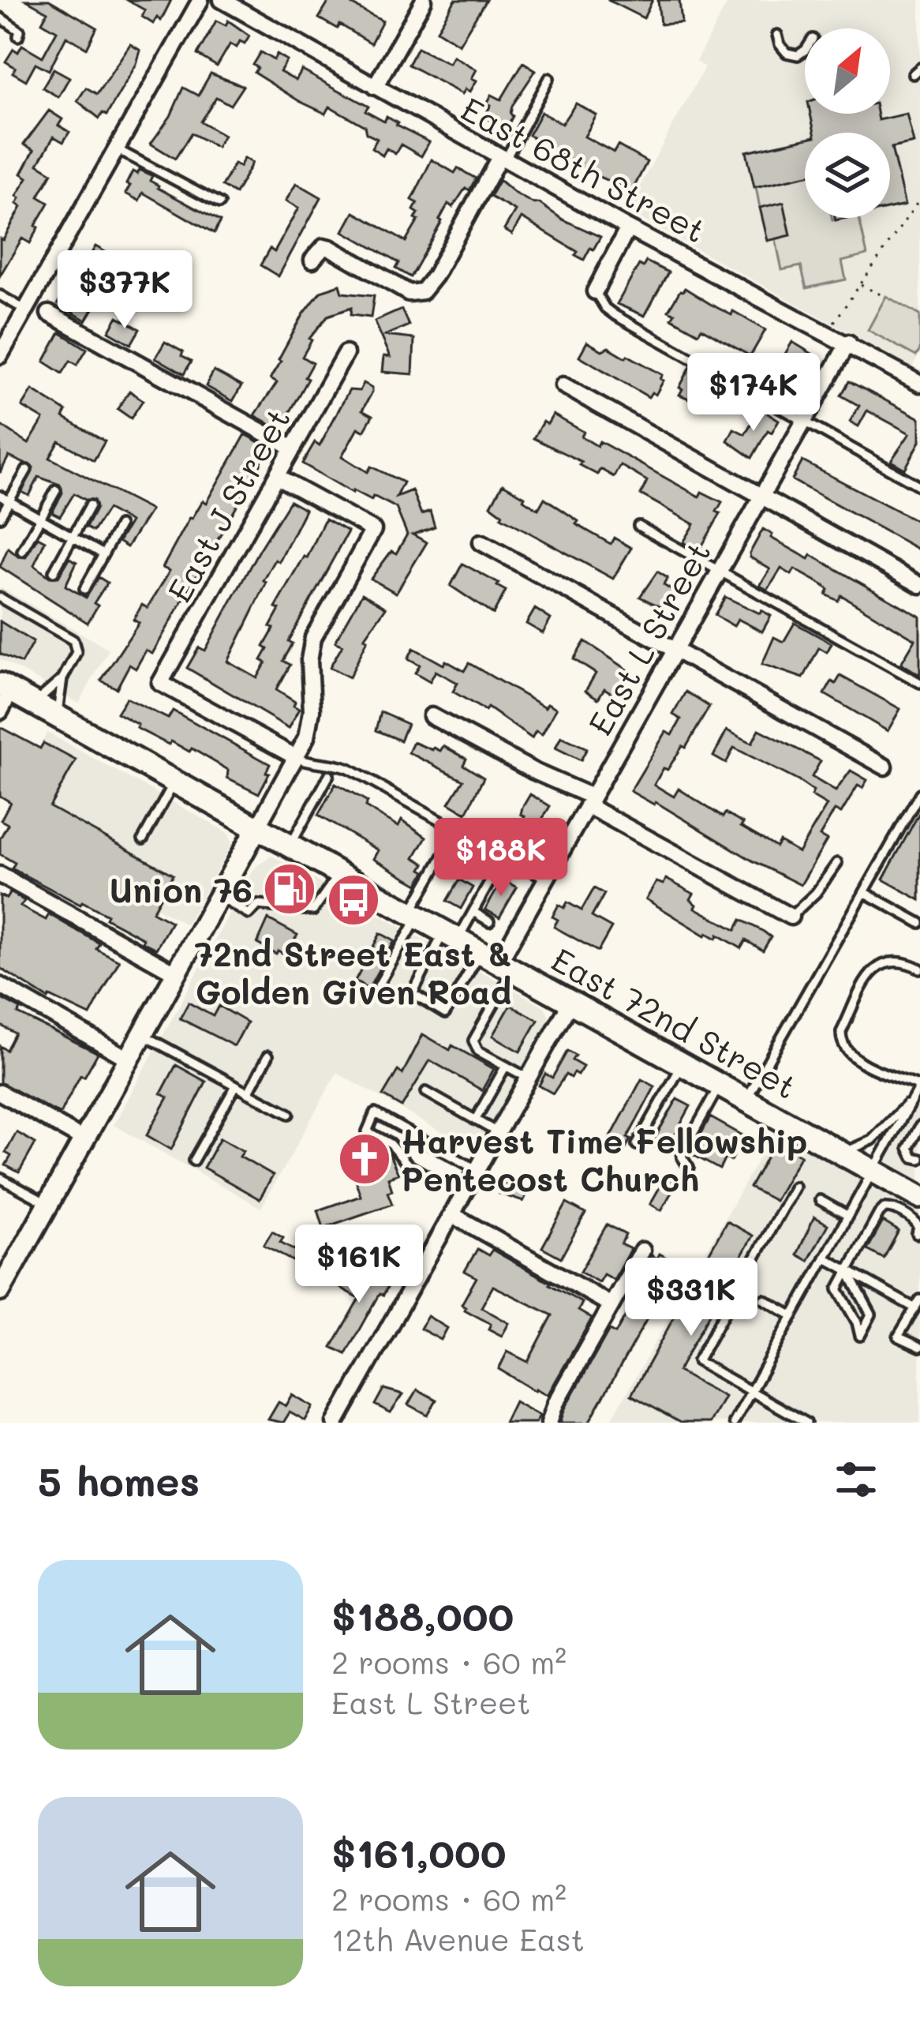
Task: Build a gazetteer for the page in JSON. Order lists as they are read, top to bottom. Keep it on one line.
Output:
{"streets":{"main road":["East 72nd Street"],"street":["East 68th Street","East J Street","East L Street"]},"crossings":[["East 68th Street","East L Street"],["East L Street","East 72nd Street"]],"places":{"fuel station":["Union 76"],"bus stop":["72nd Street East & Golden Given Road"],"church":["Harvest Time Fellowship Pentecost Church"]},"north":"top right","page":{"price":["$377K","$174K","$188K","$161K","$331K"],"heading":"5 homes","list":[{"name":"$188,000","note":"2 rooms · 60 m² · East L Street"},{"name":"$161,000","note":"2 rooms · 60 m² · 12th Avenue East"}]}}
